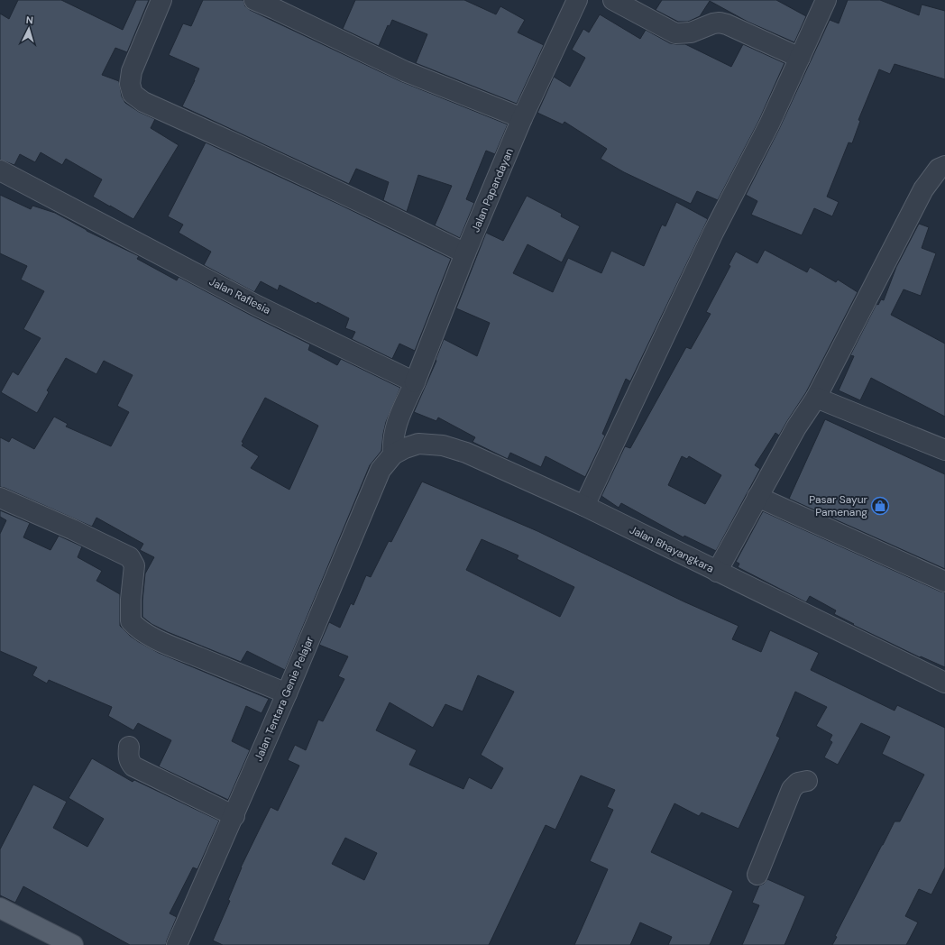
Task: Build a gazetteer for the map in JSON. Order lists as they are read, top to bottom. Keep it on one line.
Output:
{"streets":{"street":["Jalan Papandayan","Jalan Raflesia","Jalan Bhayangkara","Jalan Tentara Genie Pelajar"]},"crossings":[["Jalan Papandayan","Jalan Raflesia"],["Jalan Bhayangkara","Jalan Tentara Genie Pelajar"]],"places":{"shop":["Pasar Sayur Pamenang"]},"north":"top"}
